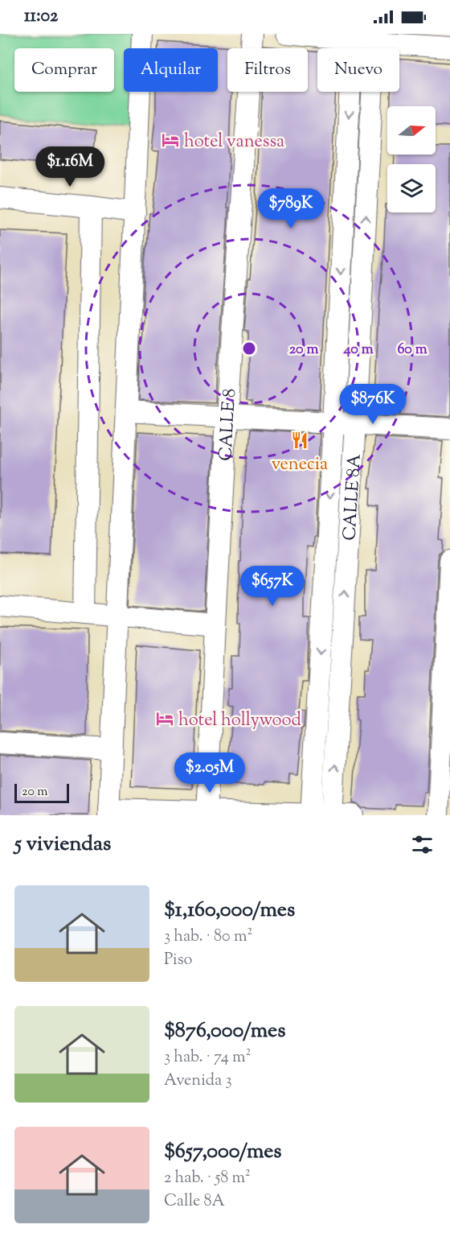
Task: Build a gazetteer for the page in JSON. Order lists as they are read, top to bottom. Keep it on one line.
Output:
{"streets":{"street":["CALLE 8","CALLE 8A"]},"places":{"hotel":["hotel vanessa","hotel hollywood"],"restaurant":["venecia"]},"scale_bar":"20 m","north":"right","page":{"status":"11:02","chip":["Comprar","Alquilar","Filtros","Nuevo"],"price":["$1.16M","$789K","$876K","$657K","$2.05M"],"scale":"20 m","heading":"5 viviendas","list":[{"name":"$1,160,000/mes","note":"3 hab. · 80 m² · Piso"},{"name":"$876,000/mes","note":"3 hab. · 74 m² · Avenida 3"},{"name":"$657,000/mes","note":"2 hab. · 58 m² · Calle 8A"}]},"rings":["20 m","40 m","60 m"]}
